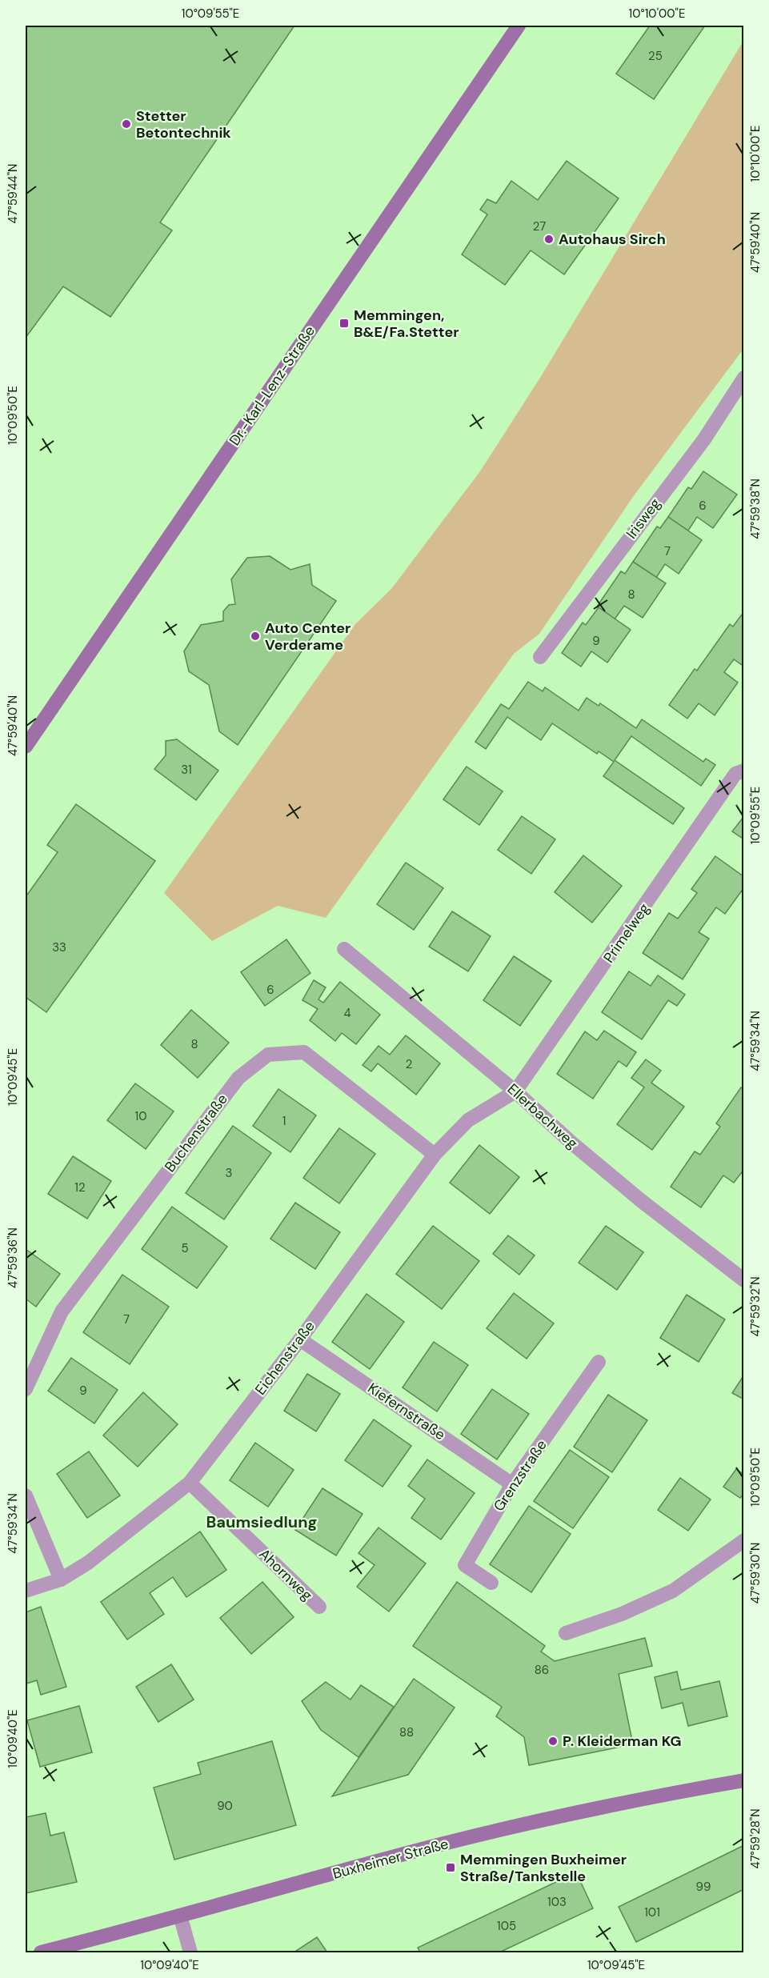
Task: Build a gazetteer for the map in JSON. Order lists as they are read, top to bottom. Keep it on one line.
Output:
{"streets":{"street":["Dr.-Karl-Lenz-Straße","Irisweg","Primelweg","Ellerbachweg","Buchenstraße","Eichenstraße","Kiefernstraße","Grenzstraße","Ahornweg","Buxheimer Straße"]},"crossings":[["Primelweg","Ellerbachweg"],["Primelweg","Eichenstraße"],["Ellerbachweg","Eichenstraße"],["Buchenstraße","Eichenstraße"],["Eichenstraße","Kiefernstraße"],["Eichenstraße","Ahornweg"],["Kiefernstraße","Grenzstraße"]],"districts":["Baumsiedlung"],"places":{"other":["Stetter Betontechnik","Autohaus Sirch","Auto Center Verderame","P. Kleiderman KG"],"transit":["Memmingen, B&E/Fa.Stetter","Memmingen Buxheimer Straße/Tankstelle"]},"house_numbers":["25","27","6","7","8","9","31","33","6","4","8","2","10","1","3","12","5","7","9","86","88","90","99","103","101","105"],"coordinates":["10°09'55\"E","10°10'00\"E","47°59'44\"N","47°59'40\"N","10°09'50\"E","47°59'38\"N","47°59'34\"N","10°09'45\"E","47°59'36\"N","47°59'32\"N","47°59'30\"N","10°09'40\"E","47°59'28\"N"]}
